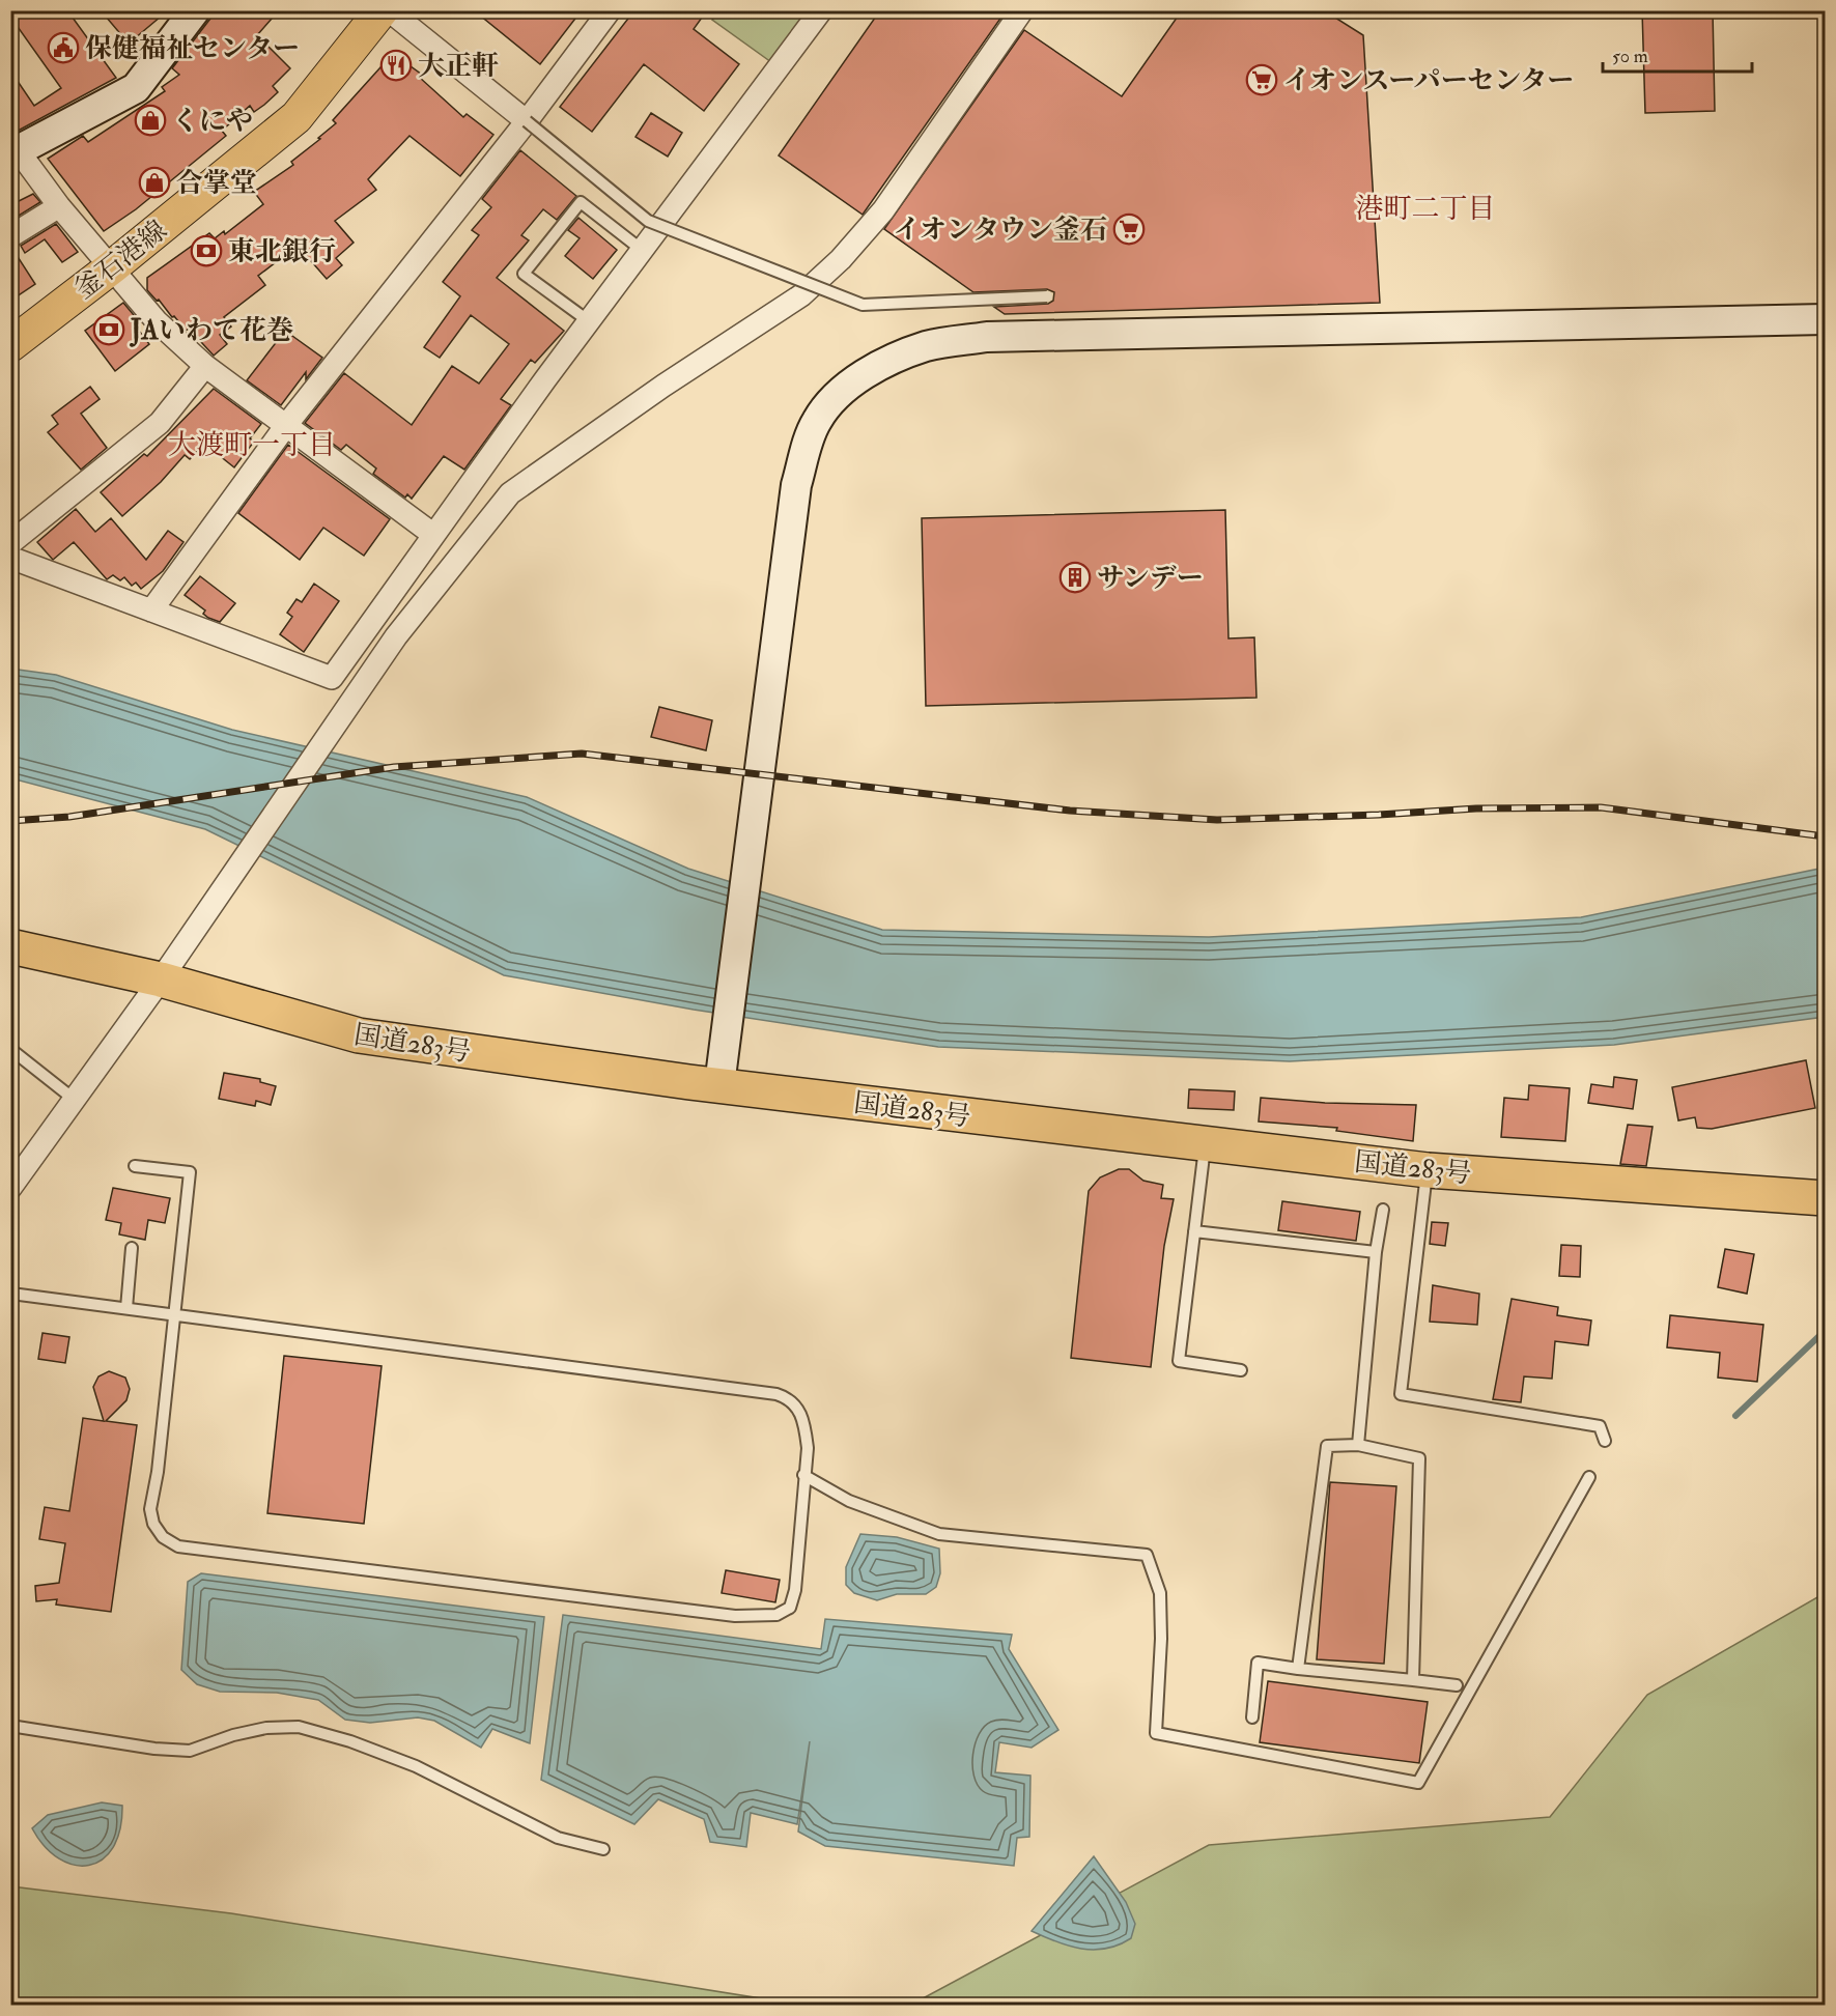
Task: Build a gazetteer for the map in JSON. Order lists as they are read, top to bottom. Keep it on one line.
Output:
{"streets":{"highway":["国道283号"],"main road":["釜石港線"]},"districts":["港町二丁目","大渡町一丁目"],"places":{"public building":["保健福祉センター"],"restaurant":["大正軒"],"supermarket":["イオンスーパーセンター","イオンタウン釜石"],"shop":["くにや","合掌堂"],"bank":["東北銀行","JAいわて花巻"],"building":["サンデー"]},"scale_bar":"50 m"}
